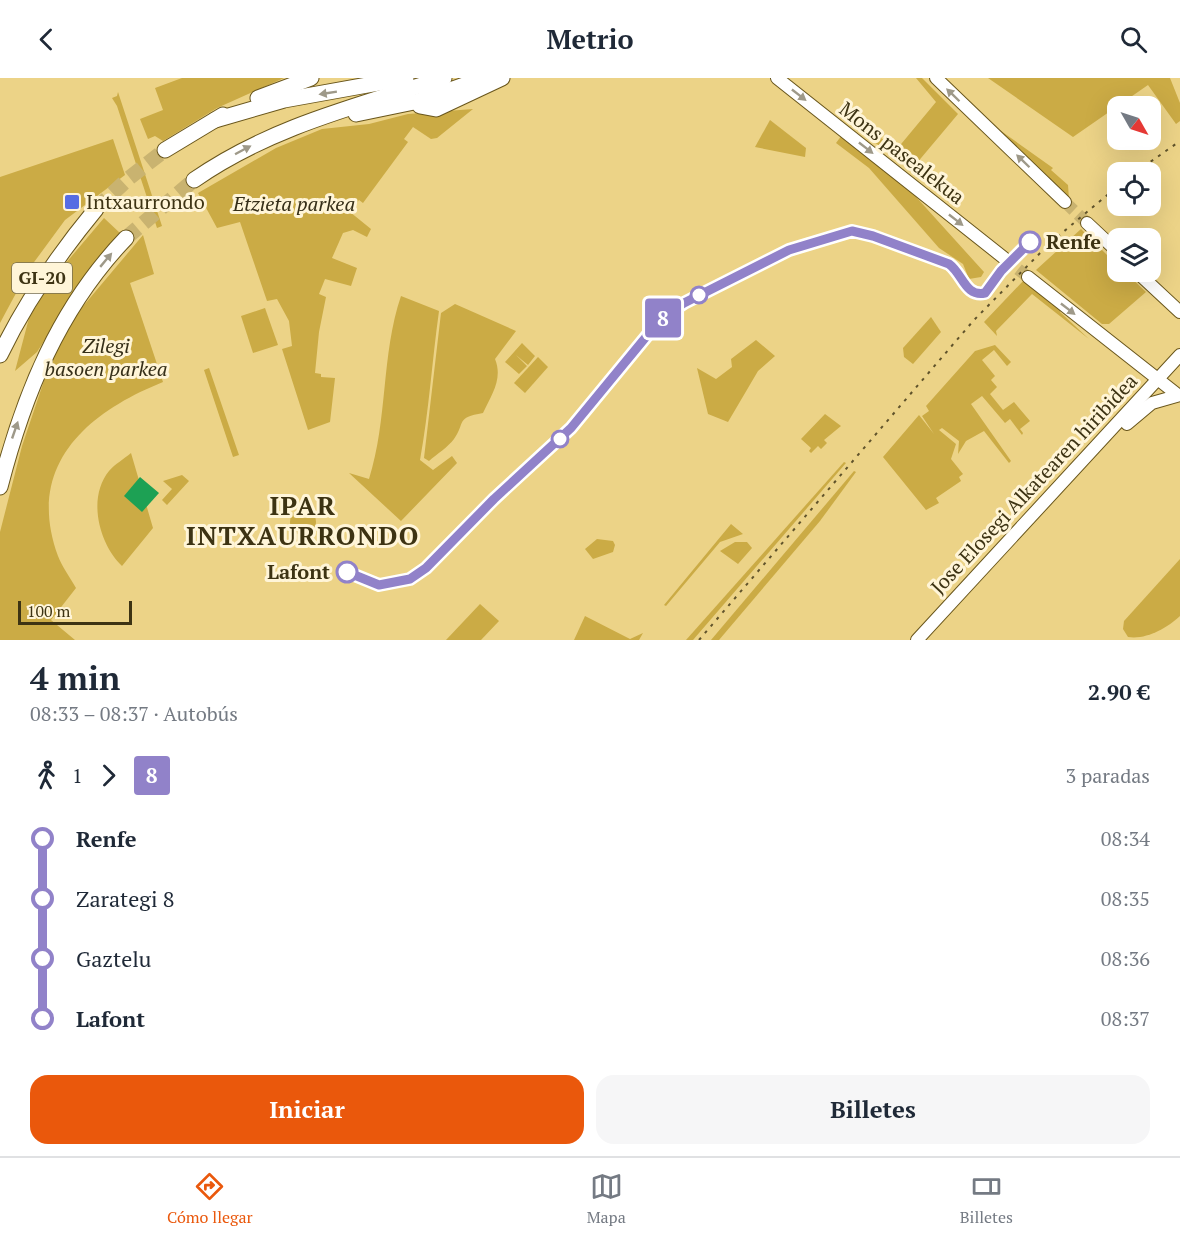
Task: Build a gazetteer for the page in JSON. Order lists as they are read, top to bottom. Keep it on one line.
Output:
{"streets":{"highway":["GI-20"],"main road":["Mons pasealekua","Jose Elosegi Alkatearen hiribidea"]},"districts":["IPAR INTXAURRONDO"],"parks":["Etzieta parkea","Zilegi basoen parkea"],"places":{"transit":["Intxaurrondo"],"other":["Renfe","Lafont"]},"lines":["bus line 8"],"scale_bar":"100 m","north":"bottom right","page":{"header":"Metrio","on_map":"8","scale":"100 m","heading":["4 min","08:33 – 08:37 · Autobús","2.90 €"],"legs":["1","8","3 paradas"],"list":[{"name":"Renfe","value":"08:34"},{"name":"Zarategi 8","value":"08:35"},{"name":"Gaztelu","value":"08:36"},{"name":"Lafont","value":"08:37"}],"buttons":["Iniciar","Billetes"],"tabs":["Cómo llegar","Mapa","Billetes"]}}
